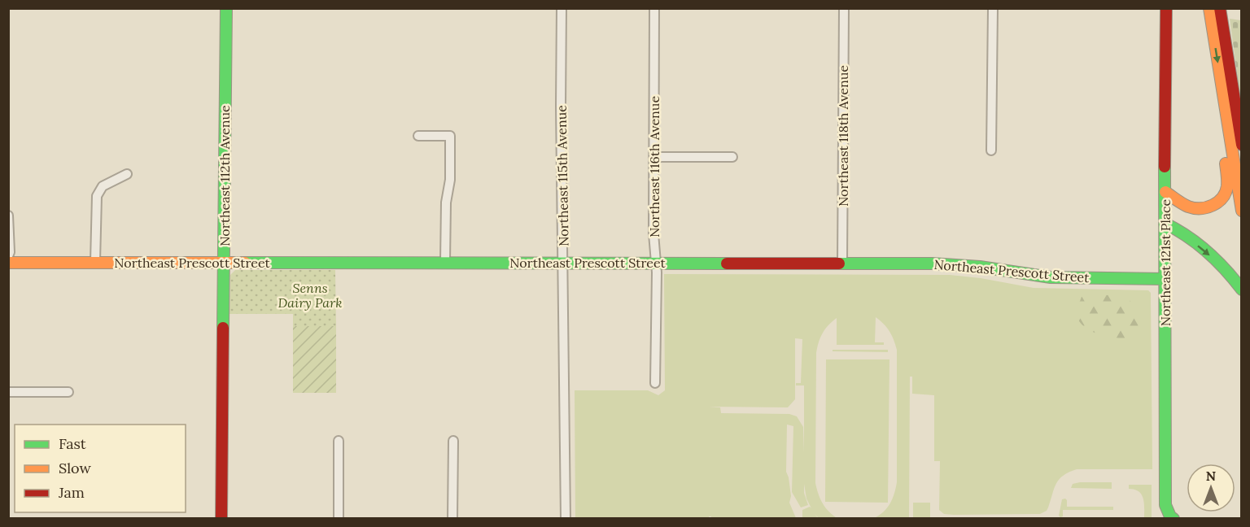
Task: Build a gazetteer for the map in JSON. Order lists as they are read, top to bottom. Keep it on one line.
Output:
{"streets":{"street":["Northeast 118th Avenue","Northeast 116th Avenue","Northeast 112th Avenue","Northeast 115th Avenue","Northeast Prescott Street","Northeast 121st Place"]},"crossings":[["Northeast 118th Avenue","Northeast Prescott Street"],["Northeast 116th Avenue","Northeast Prescott Street"],["Northeast 112th Avenue","Northeast Prescott Street"],["Northeast 115th Avenue","Northeast Prescott Street"],["Northeast Prescott Street","Northeast 121st Place"]],"parks":["Senns Dairy Park"],"legend":["Fast","Slow","Jam"],"north":"top"}
